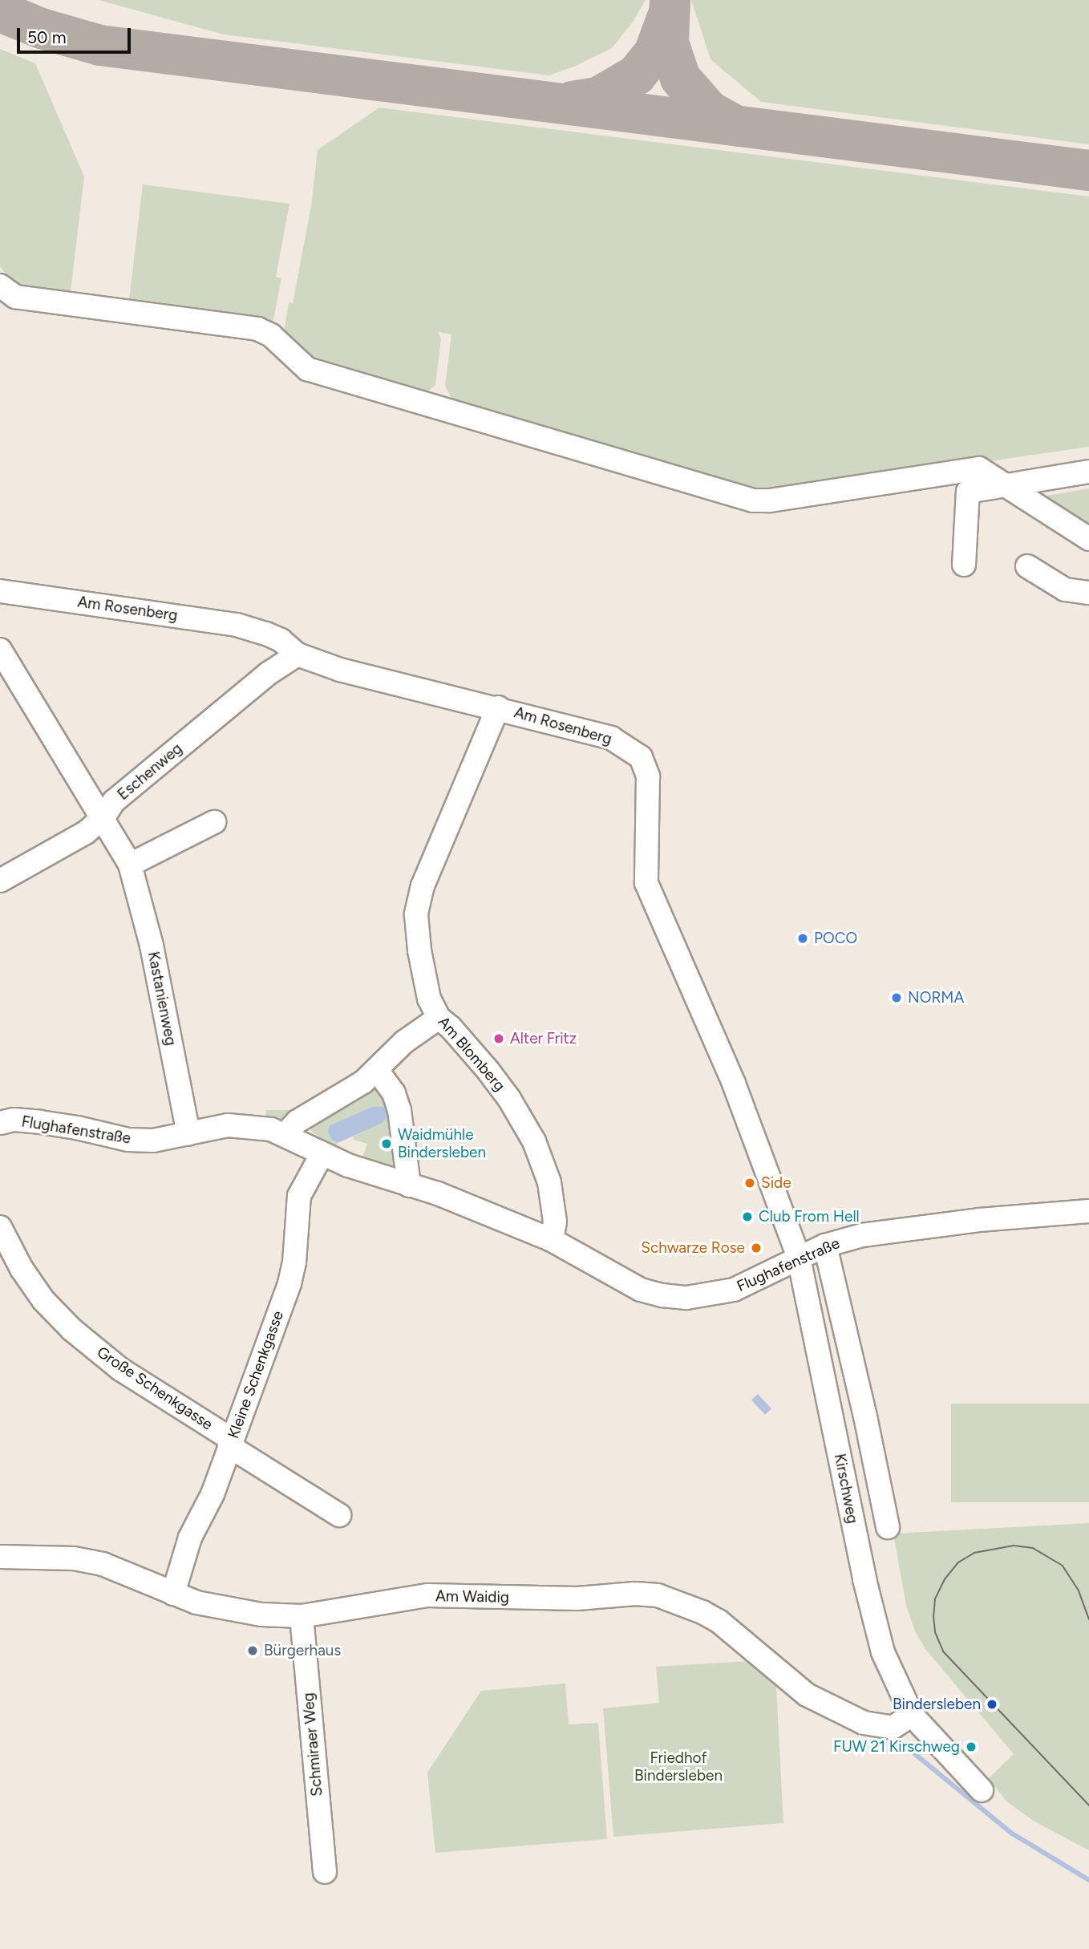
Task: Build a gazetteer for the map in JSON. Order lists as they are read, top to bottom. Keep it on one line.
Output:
{"streets":{"street":["Am Rosenberg","Eschenweg","Kastanienweg","Am Blomberg","Flughafenstraße","Kleine Schenkgasse","Große Schenkgasse","Kirschweg","Am Waidig","Schmiraer Weg"]},"crossings":[["Am Rosenberg","Eschenweg"],["Am Rosenberg","Am Blomberg"],["Am Rosenberg","Flughafenstraße"],["Am Rosenberg","Kirschweg"],["Eschenweg","Kastanienweg"],["Kastanienweg","Flughafenstraße"],["Am Blomberg","Flughafenstraße"],["Flughafenstraße","Kleine Schenkgasse"],["Flughafenstraße","Kirschweg"],["Kleine Schenkgasse","Große Schenkgasse"],["Kleine Schenkgasse","Am Waidig"],["Kirschweg","Am Waidig"],["Am Waidig","Schmiraer Weg"]],"parks":["Friedhof Bindersleben"],"places":["POCO","NORMA","Alter Fritz","Waidmühle Bindersleben","Side","Club From Hell","Schwarze Rose","Bürgerhaus","Bindersleben","FUW 21 Kirschweg"],"scale_bar":"50 m"}
